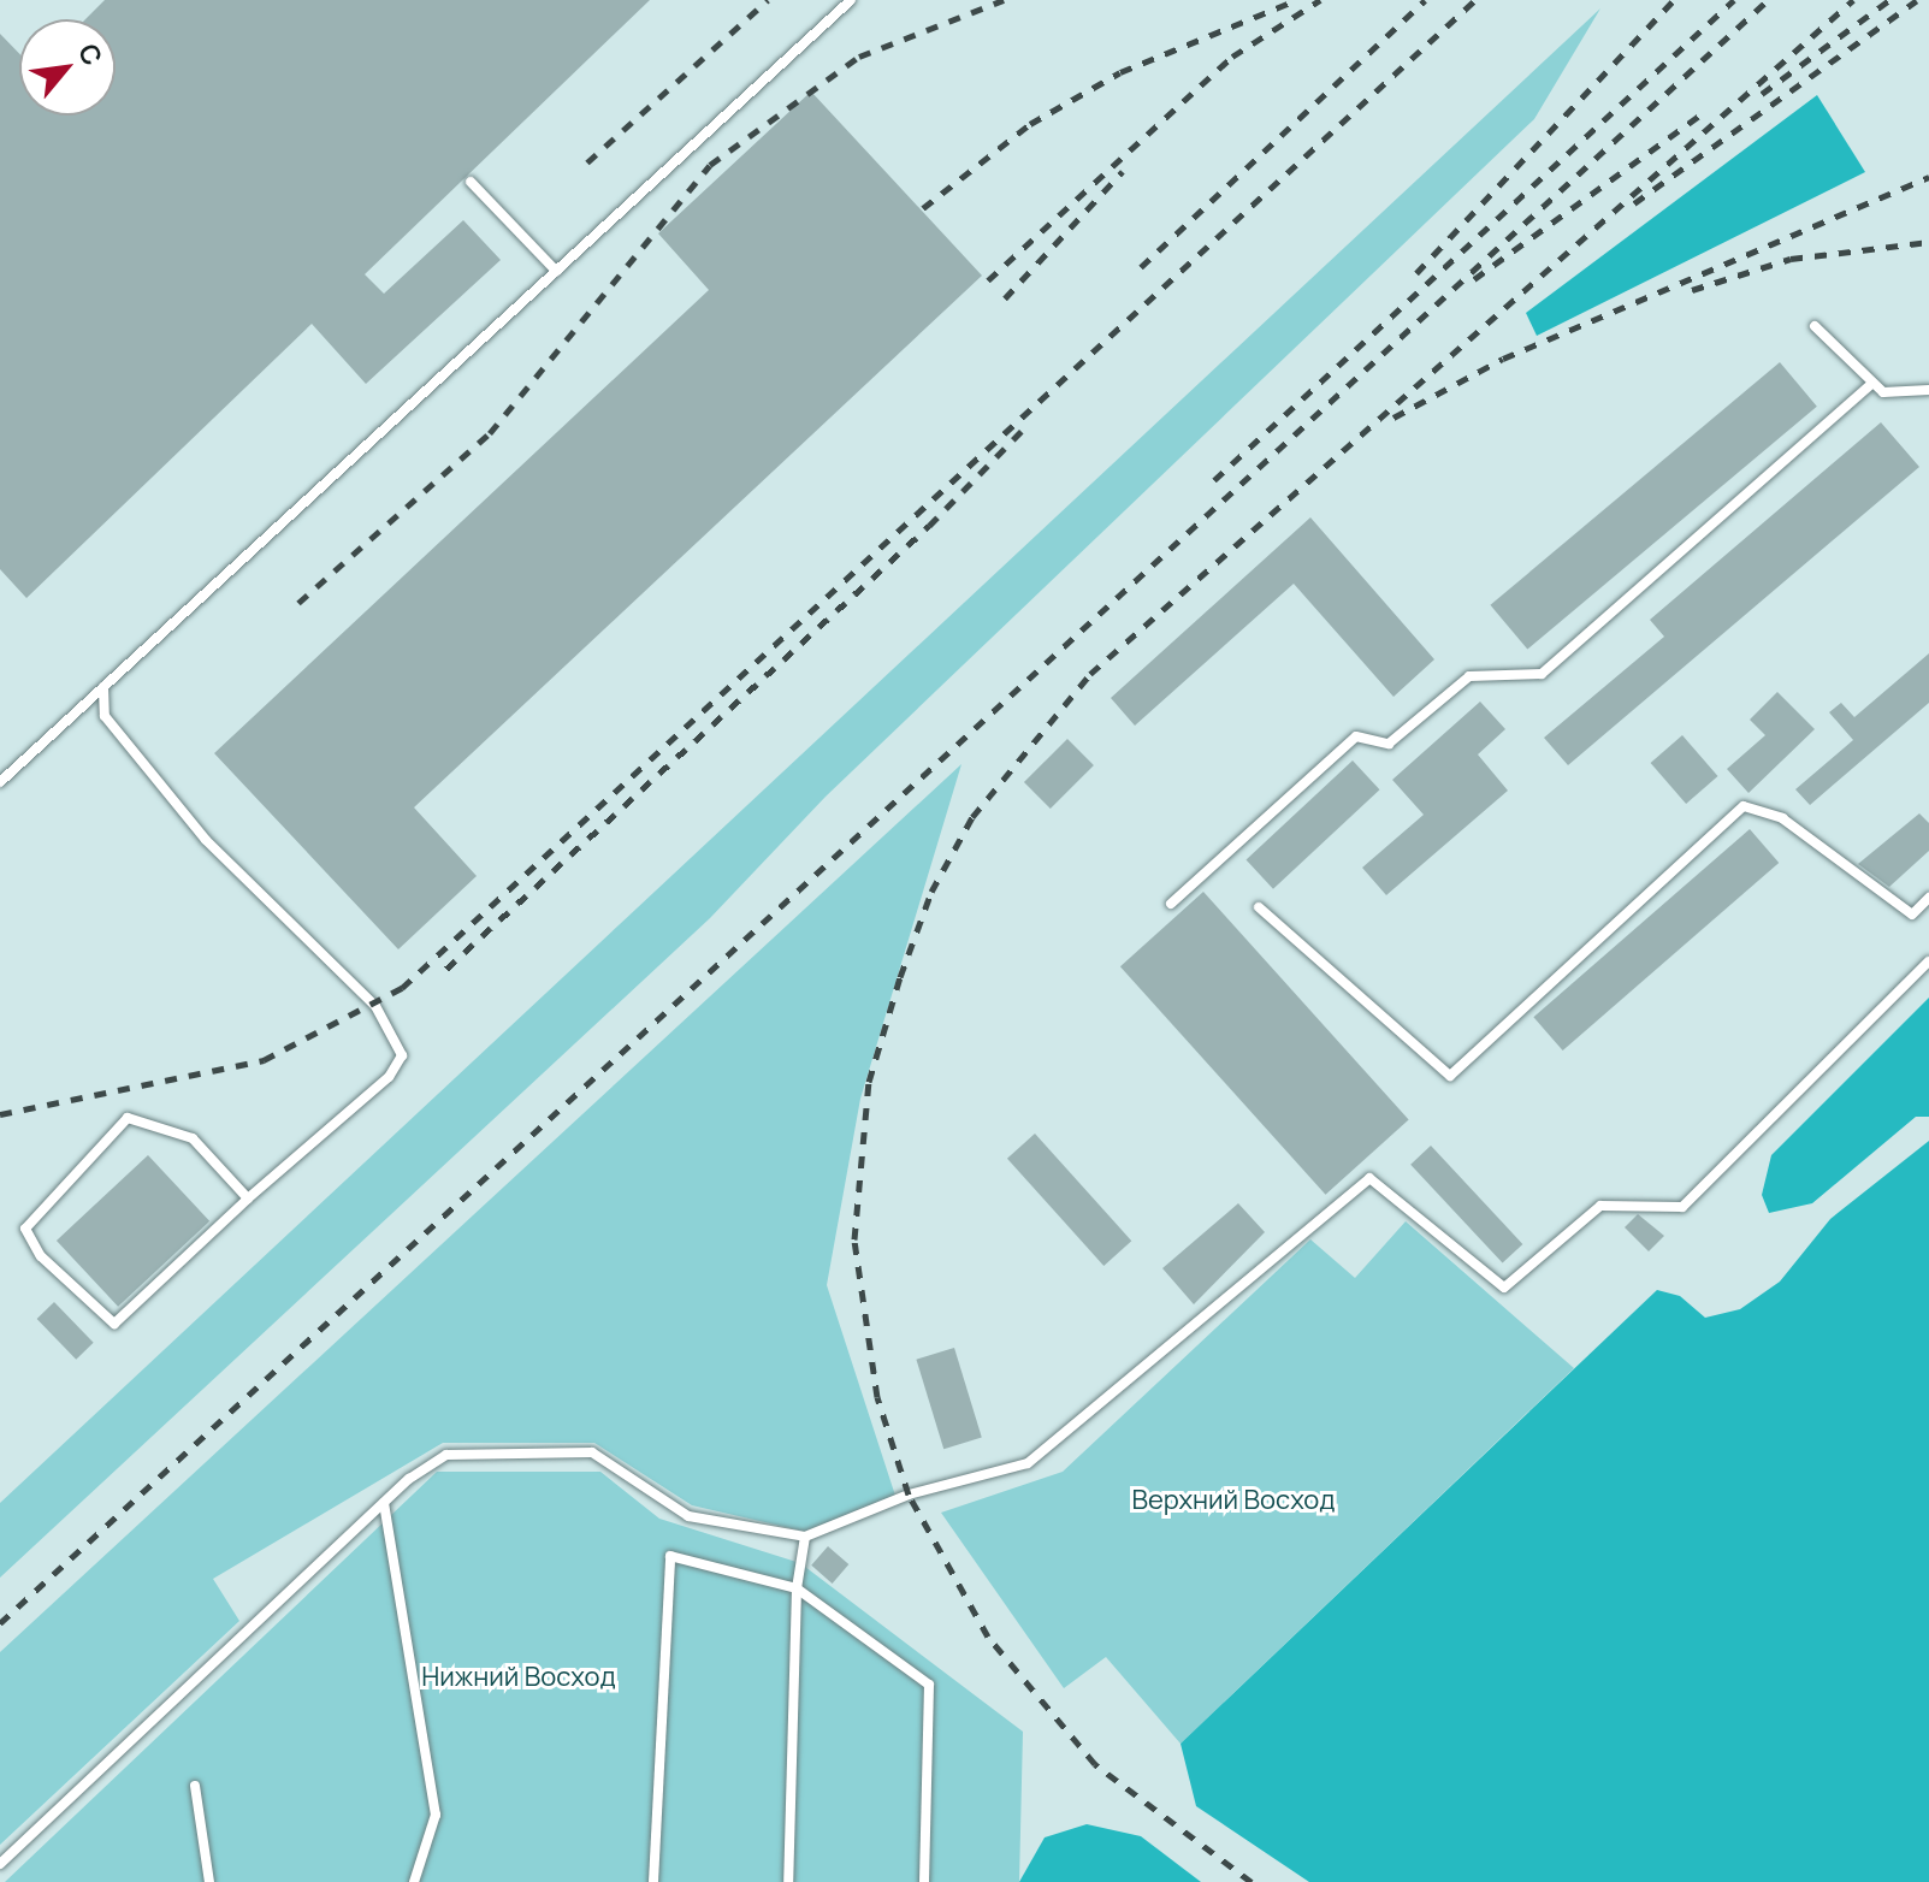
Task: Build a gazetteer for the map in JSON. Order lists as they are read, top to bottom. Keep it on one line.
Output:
{"parks":["Верхний Восход","Нижний Восход"],"north":"top right"}
